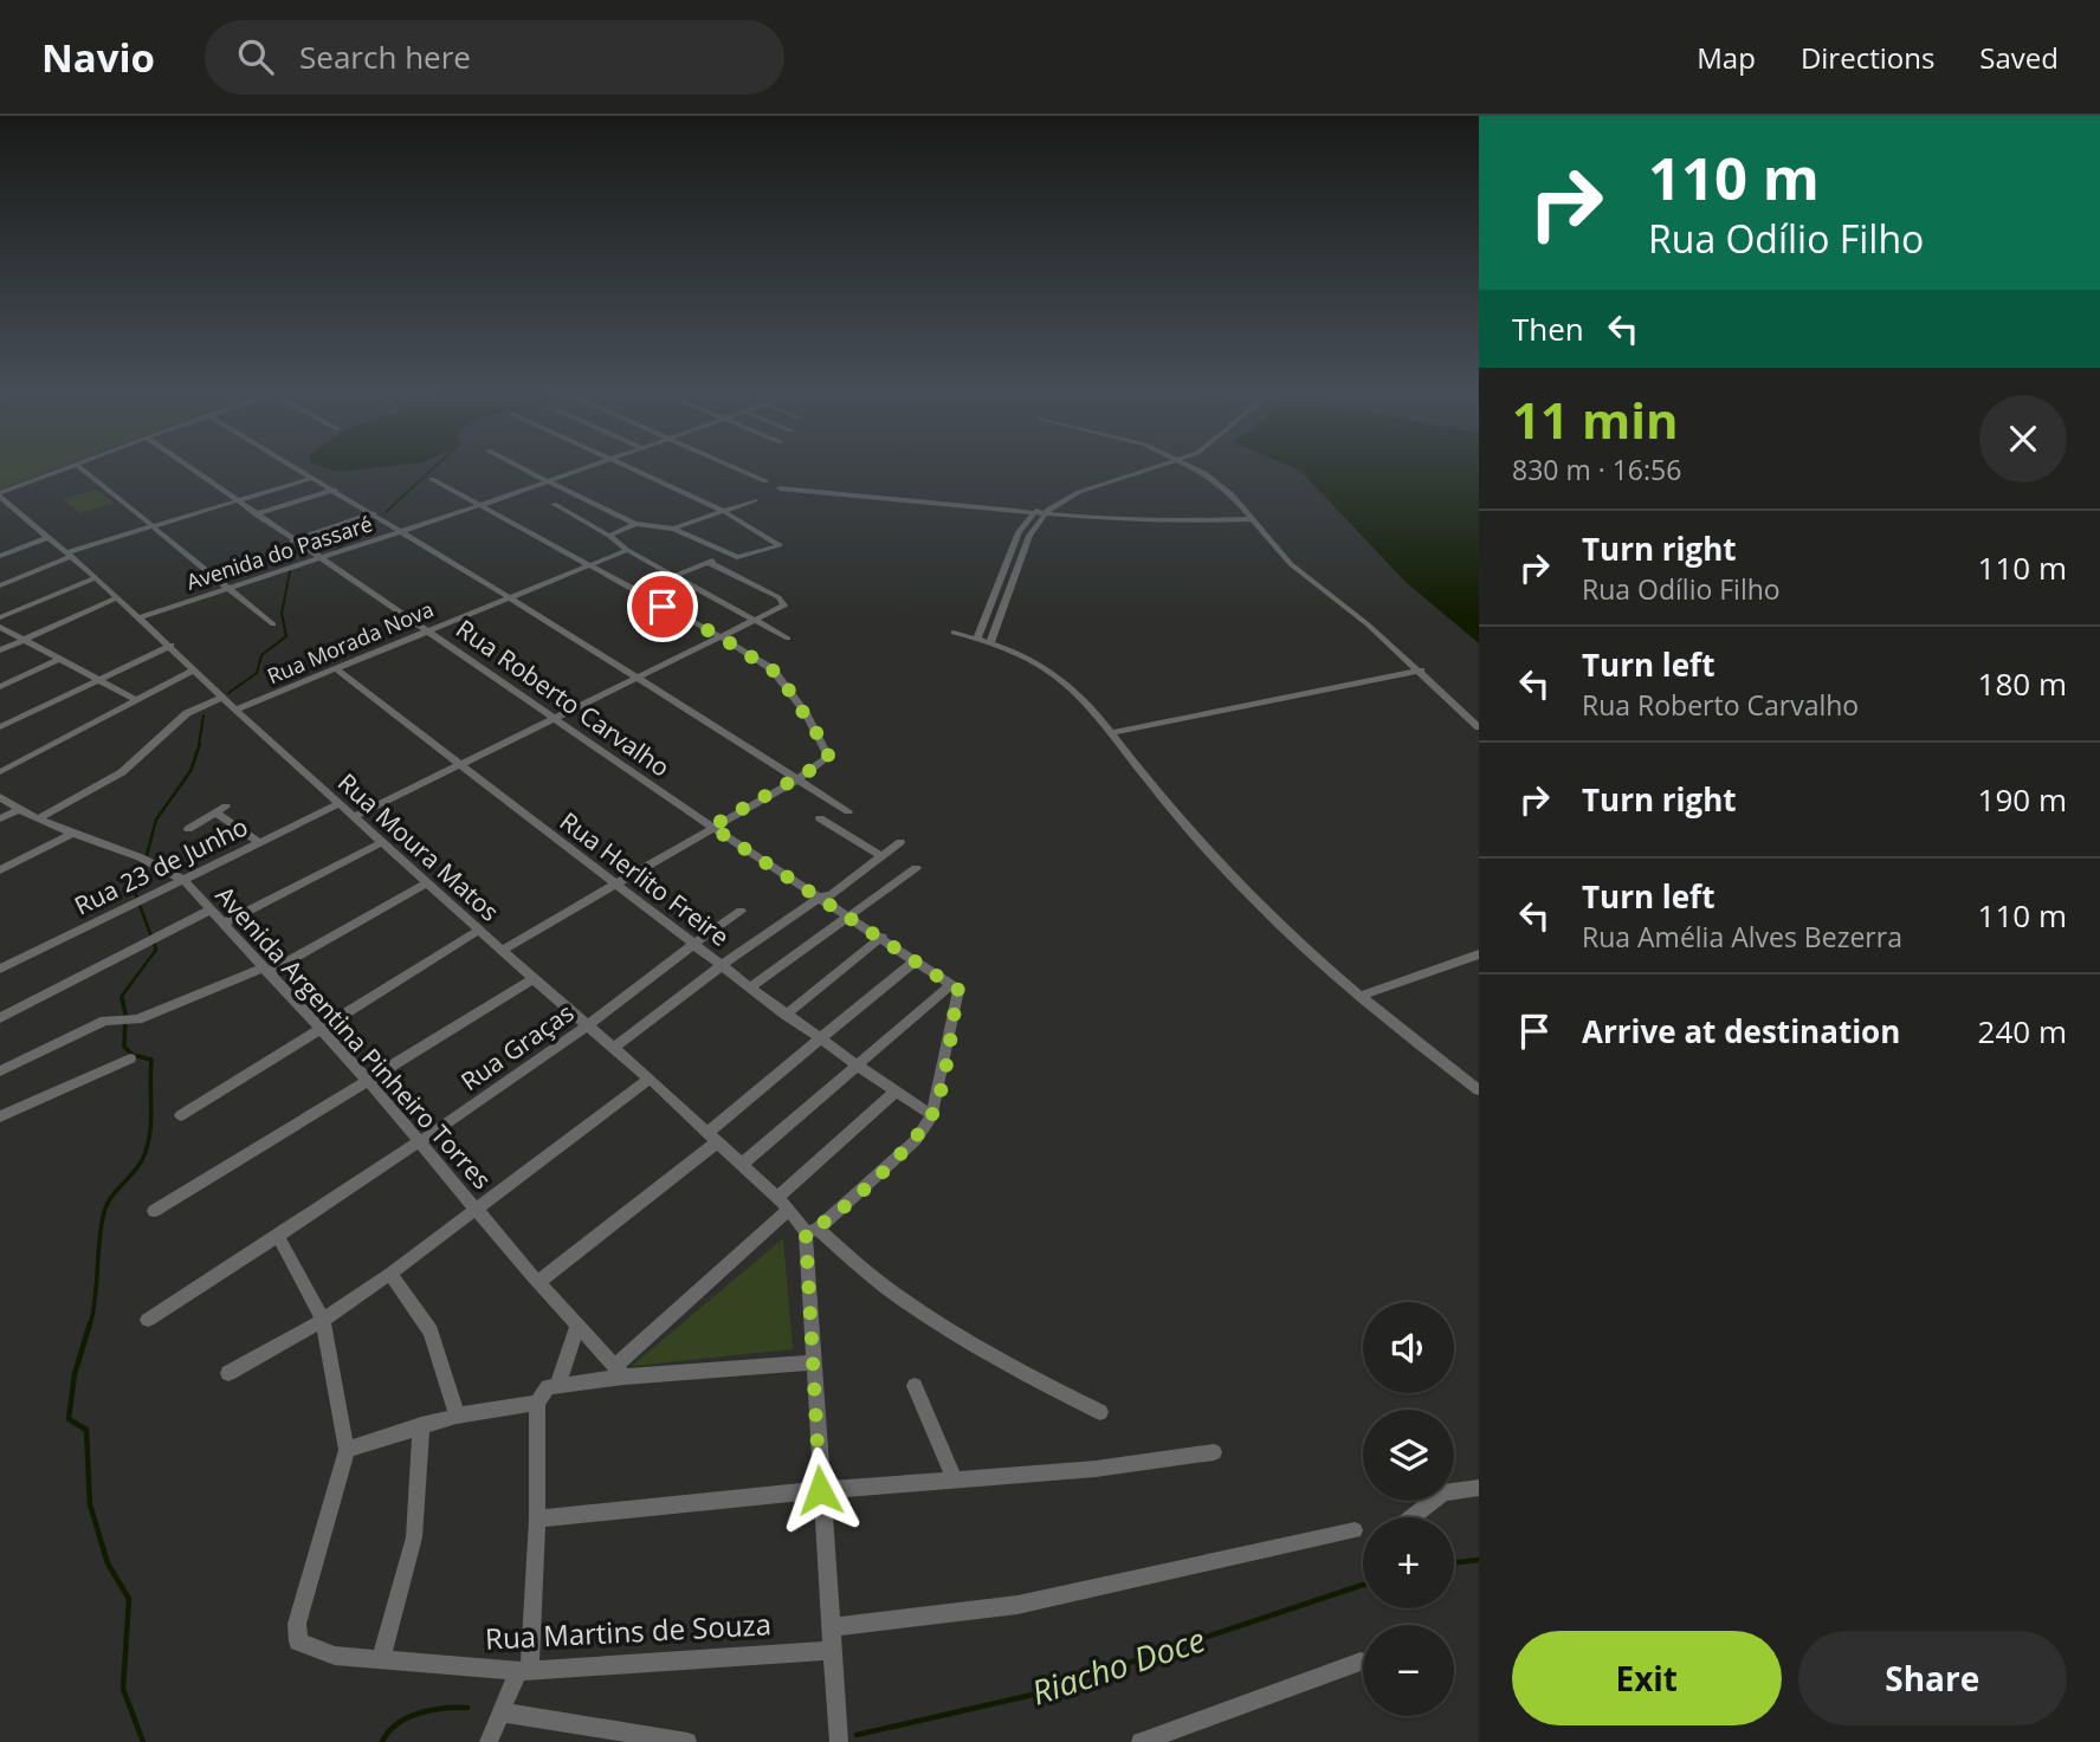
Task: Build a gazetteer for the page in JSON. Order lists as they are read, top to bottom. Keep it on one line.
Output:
{"streets":{"street":["Avenida do Passaré","Rua Morada Nova","Rua Roberto Carvalho","Rua Moura Matos","Rua 23 de Junho","Rua Herlito Freire","Avenida Argentina Pinheiro Torres","Rua Graças","Rua Martins de Souza"]},"crossings":[["Avenida do Passaré","Rua Roberto Carvalho"],["Avenida do Passaré","Rua Moura Matos"],["Rua Morada Nova","Rua Roberto Carvalho"],["Rua Morada Nova","Rua Moura Matos"],["Rua Morada Nova","Rua Herlito Freire"],["Rua Moura Matos","Rua 23 de Junho"],["Rua Moura Matos","Rua Graças"],["Rua 23 de Junho","Avenida Argentina Pinheiro Torres"],["Rua Herlito Freire","Rua Graças"],["Avenida Argentina Pinheiro Torres","Rua Graças"]],"water":["Riacho Doce"],"page":{"header":"Navio","search":"Search here","nav":["Map","Directions","Saved"],"turn":["110 m","Rua Odílio Filho"],"then":"Then","heading":["11 min","830 m · 16:56"],"list":[{"name":"Turn right","note":"Rua Odílio Filho","value":"110 m"},{"name":"Turn left","note":"Rua Roberto Carvalho","value":"180 m"},{"name":"Turn right","value":"190 m"},{"name":"Turn left","note":"Rua Amélia Alves Bezerra","value":"110 m"},{"name":"Arrive at destination","value":"240 m"}],"map_buttons":["+","−"],"buttons":["Exit","Share"]}}
